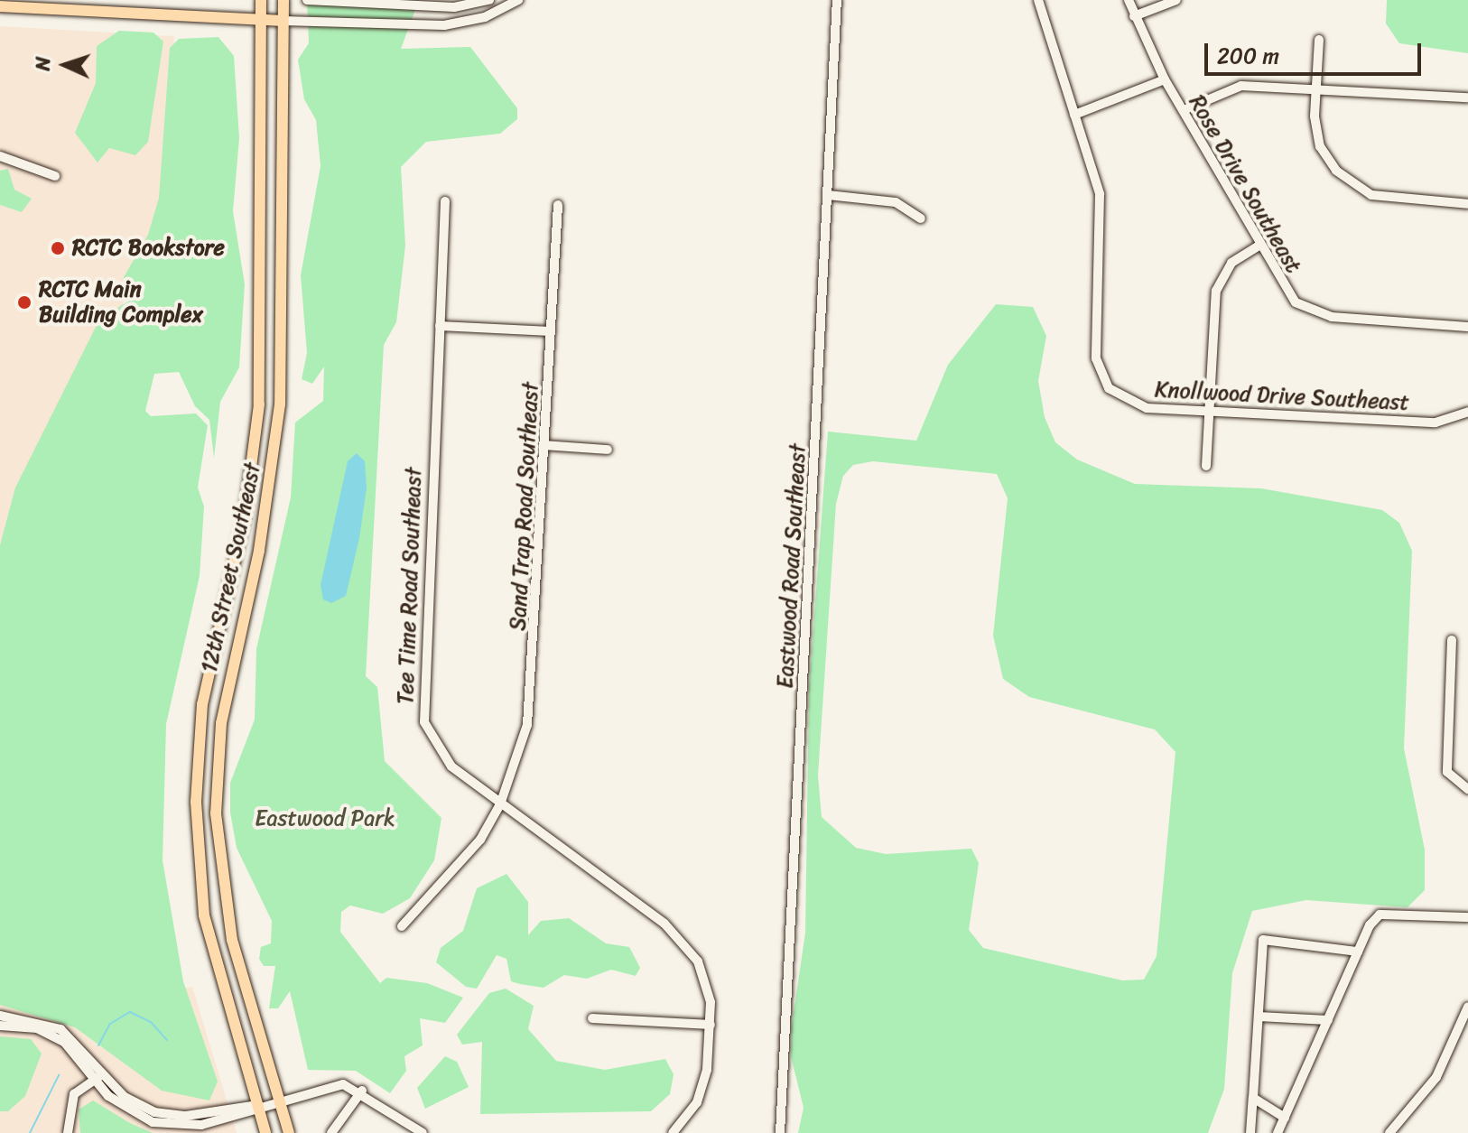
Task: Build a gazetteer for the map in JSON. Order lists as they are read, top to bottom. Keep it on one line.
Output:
{"streets":{"main road":["12th Street Southeast"],"street":["Rose Drive Southeast","Knollwood Drive Southeast","Sand Trap Road Southeast","Eastwood Road Southeast","Tee Time Road Southeast"]},"crossings":[["Sand Trap Road Southeast","Tee Time Road Southeast"]],"parks":["Eastwood Park"],"places":["RCTC Bookstore","RCTC Main Building Complex"],"scale_bar":"200 m","north":"left"}
